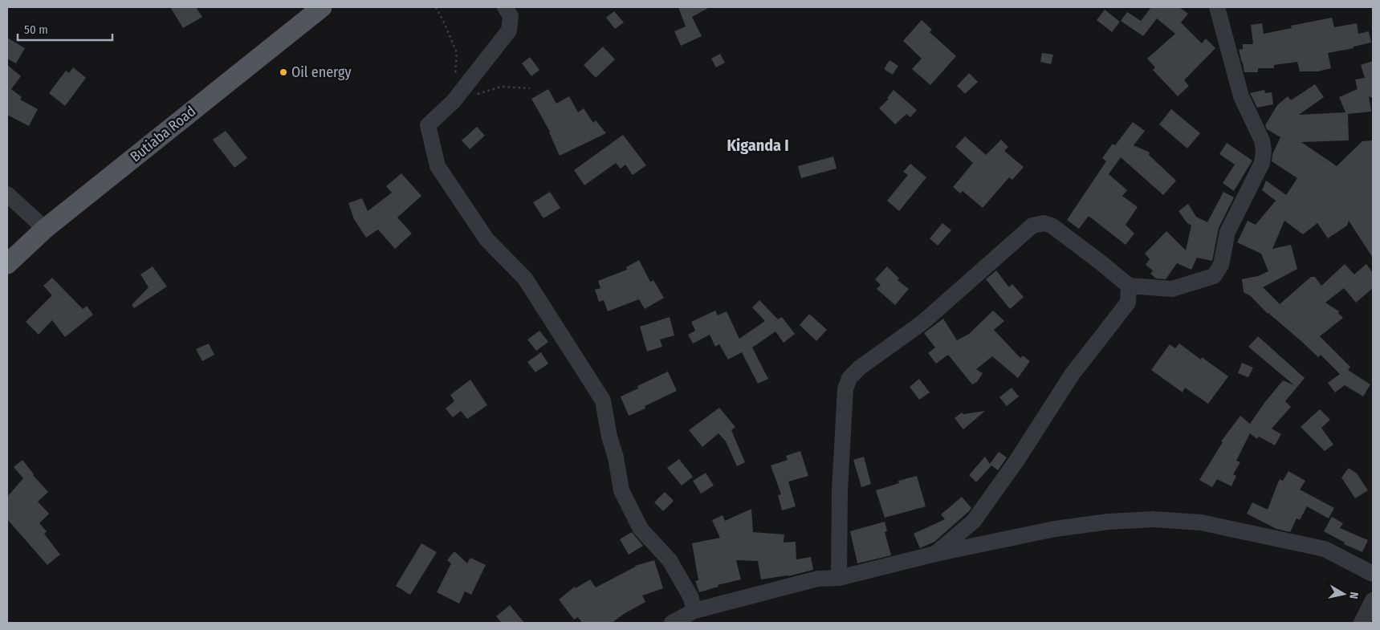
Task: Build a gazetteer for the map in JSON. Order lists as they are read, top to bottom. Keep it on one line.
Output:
{"streets":{"main road":["Butiaba Road"]},"districts":["Kiganda I"],"places":["Oil energy"],"scale_bar":"50 m","north":"right"}
